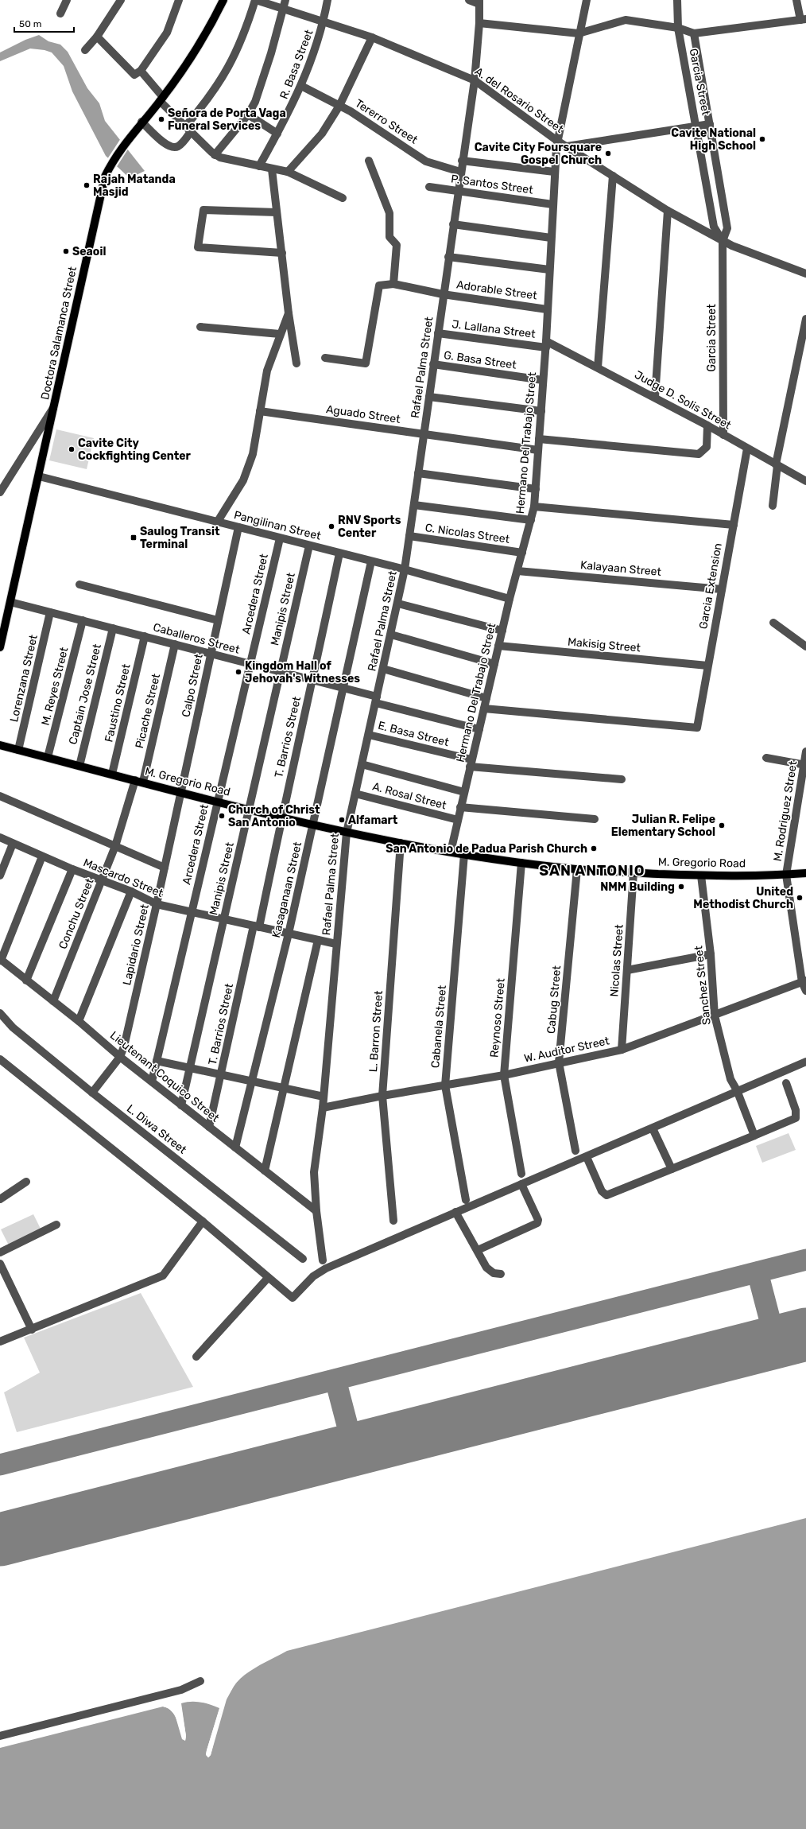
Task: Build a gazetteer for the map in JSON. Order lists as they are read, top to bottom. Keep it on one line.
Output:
{"streets":{"main road":["Doctora Salamanca Street","M. Gregorio Road"],"street":["R. Basa Street","Garcia Street","A. del Rosario Street","Tererro Street","P. Santos Street","Adorable Street","J. Lallana Street","G. Basa Street","Rafael Palma Street","Judge D. Solis Street","Aguado Street","Hermano Del Trabajo Street","Pangilinan Street","C. Nicolas Street","Kalayaan Street","Garcia Extension","Arcedera Street","Manipis Street","Caballeros Street","Makisig Street","Lorenzana Street","Calpo Street","M. Reyes Street","Captain Jose Street","Faustino Street","Picache Street","E. Basa Street","T. Barrios Street","A. Rosal Street","M. Rodriguez Street","Mascardo Street","Kasaganaan Street","Conchu Street","Lapidario Street","Nicolas Street","Sanchez Street","Cabug Street","Reynoso Street","Cabanela Street","L. Barron Street","W. Auditor Street","Lieutenant Coquico Street","L. Diwa Street"]},"crossings":[["R. Basa Street","A. del Rosario Street"],["R. Basa Street","Tererro Street"],["Garcia Street","A. del Rosario Street"],["Garcia Street","Judge D. Solis Street"],["A. del Rosario Street","Rafael Palma Street"],["A. del Rosario Street","Hermano Del Trabajo Street"],["Tererro Street","Rafael Palma Street"],["P. Santos Street","Rafael Palma Street"],["P. Santos Street","Hermano Del Trabajo Street"],["Adorable Street","Rafael Palma Street"],["Adorable Street","Hermano Del Trabajo Street"],["J. Lallana Street","Rafael Palma Street"],["J. Lallana Street","Judge D. Solis Street"],["J. Lallana Street","Hermano Del Trabajo Street"],["Doctora Salamanca Street","Pangilinan Street"],["Doctora Salamanca Street","Caballeros Street"],["G. Basa Street","Rafael Palma Street"],["G. Basa Street","Hermano Del Trabajo Street"],["Rafael Palma Street","Aguado Street"],["Rafael Palma Street","Pangilinan Street"],["Rafael Palma Street","C. Nicolas Street"],["Rafael Palma Street","Caballeros Street"],["Rafael Palma Street","E. Basa Street"],["Rafael Palma Street","M. Gregorio Road"],["Rafael Palma Street","A. Rosal Street"],["Rafael Palma Street","Mascardo Street"],["Rafael Palma Street","W. Auditor Street"],["Rafael Palma Street","Lieutenant Coquico Street"],["Judge D. Solis Street","Hermano Del Trabajo Street"],["Judge D. Solis Street","Garcia Extension"],["Aguado Street","Hermano Del Trabajo Street"],["Hermano Del Trabajo Street","Pangilinan Street"],["Hermano Del Trabajo Street","C. Nicolas Street"],["Hermano Del Trabajo Street","Kalayaan Street"],["Hermano Del Trabajo Street","Garcia Extension"],["Hermano Del Trabajo Street","Caballeros Street"],["Hermano Del Trabajo Street","Makisig Street"],["Hermano Del Trabajo Street","E. Basa Street"],["Hermano Del Trabajo Street","M. Gregorio Road"],["Hermano Del Trabajo Street","A. Rosal Street"],["Pangilinan Street","Arcedera Street"],["Pangilinan Street","Manipis Street"],["Pangilinan Street","Calpo Street"],["Pangilinan Street","T. Barrios Street"],["Pangilinan Street","Kasaganaan Street"],["Kalayaan Street","Garcia Extension"],["Garcia Extension","Makisig Street"],["Arcedera Street","Caballeros Street"],["Arcedera Street","M. Gregorio Road"],["Arcedera Street","Mascardo Street"],["Arcedera Street","Lieutenant Coquico Street"],["Manipis Street","Caballeros Street"],["Manipis Street","M. Gregorio Road"],["Manipis Street","Mascardo Street"],["Manipis Street","Lieutenant Coquico Street"],["Caballeros Street","Lorenzana Street"],["Caballeros Street","Calpo Street"],["Caballeros Street","M. Reyes Street"],["Caballeros Street","Captain Jose Street"],["Caballeros Street","Faustino Street"],["Caballeros Street","Picache Street"],["Caballeros Street","T. Barrios Street"],["Caballeros Street","Kasaganaan Street"],["Lorenzana Street","M. Gregorio Road"],["Calpo Street","M. Gregorio Road"],["Calpo Street","Lapidario Street"],["M. Reyes Street","M. Gregorio Road"],["Captain Jose Street","M. Gregorio Road"],["Faustino Street","M. Gregorio Road"],["Picache Street","M. Gregorio Road"],["Picache Street","Conchu Street"],["T. Barrios Street","M. Gregorio Road"],["T. Barrios Street","Mascardo Street"],["T. Barrios Street","Lieutenant Coquico Street"],["M. Gregorio Road","M. Rodriguez Street"],["M. Gregorio Road","Kasaganaan Street"],["M. Gregorio Road","Conchu Street"],["M. Gregorio Road","Lapidario Street"],["M. Gregorio Road","Nicolas Street"],["M. Gregorio Road","Sanchez Street"],["M. Gregorio Road","Cabug Street"],["M. Gregorio Road","Reynoso Street"],["M. Gregorio Road","Cabanela Street"],["M. Gregorio Road","L. Barron Street"],["M. Rodriguez Street","W. Auditor Street"],["Mascardo Street","Kasaganaan Street"],["Mascardo Street","Conchu Street"],["Mascardo Street","Lapidario Street"],["Kasaganaan Street","Lieutenant Coquico Street"],["Conchu Street","Lieutenant Coquico Street"],["Lapidario Street","Lieutenant Coquico Street"],["Lapidario Street","L. Diwa Street"],["Nicolas Street","W. Auditor Street"],["Sanchez Street","W. Auditor Street"],["Cabug Street","W. Auditor Street"],["Reynoso Street","W. Auditor Street"],["Cabanela Street","W. Auditor Street"],["L. Barron Street","W. Auditor Street"]],"districts":["SAN ANTONIO"],"places":{"other":["Señora de Porta Vaga Funeral Services","Cavite National High School","Cavite City Foursquare Gospel Church","Rajah Matanda Masjid","Seaoil","Cavite City Cockfighting Center","RNV Sports Center","Kingdom Hall of Jehovah's Witnesses","Church of Christ San Antonio","Alfamart","Julian R. Felipe Elementary School","San Antonio de Padua Parish Church","NMM Building","United Methodist Church"],"transit":["Saulog Transit Terminal"]},"scale_bar":"50 m"}
